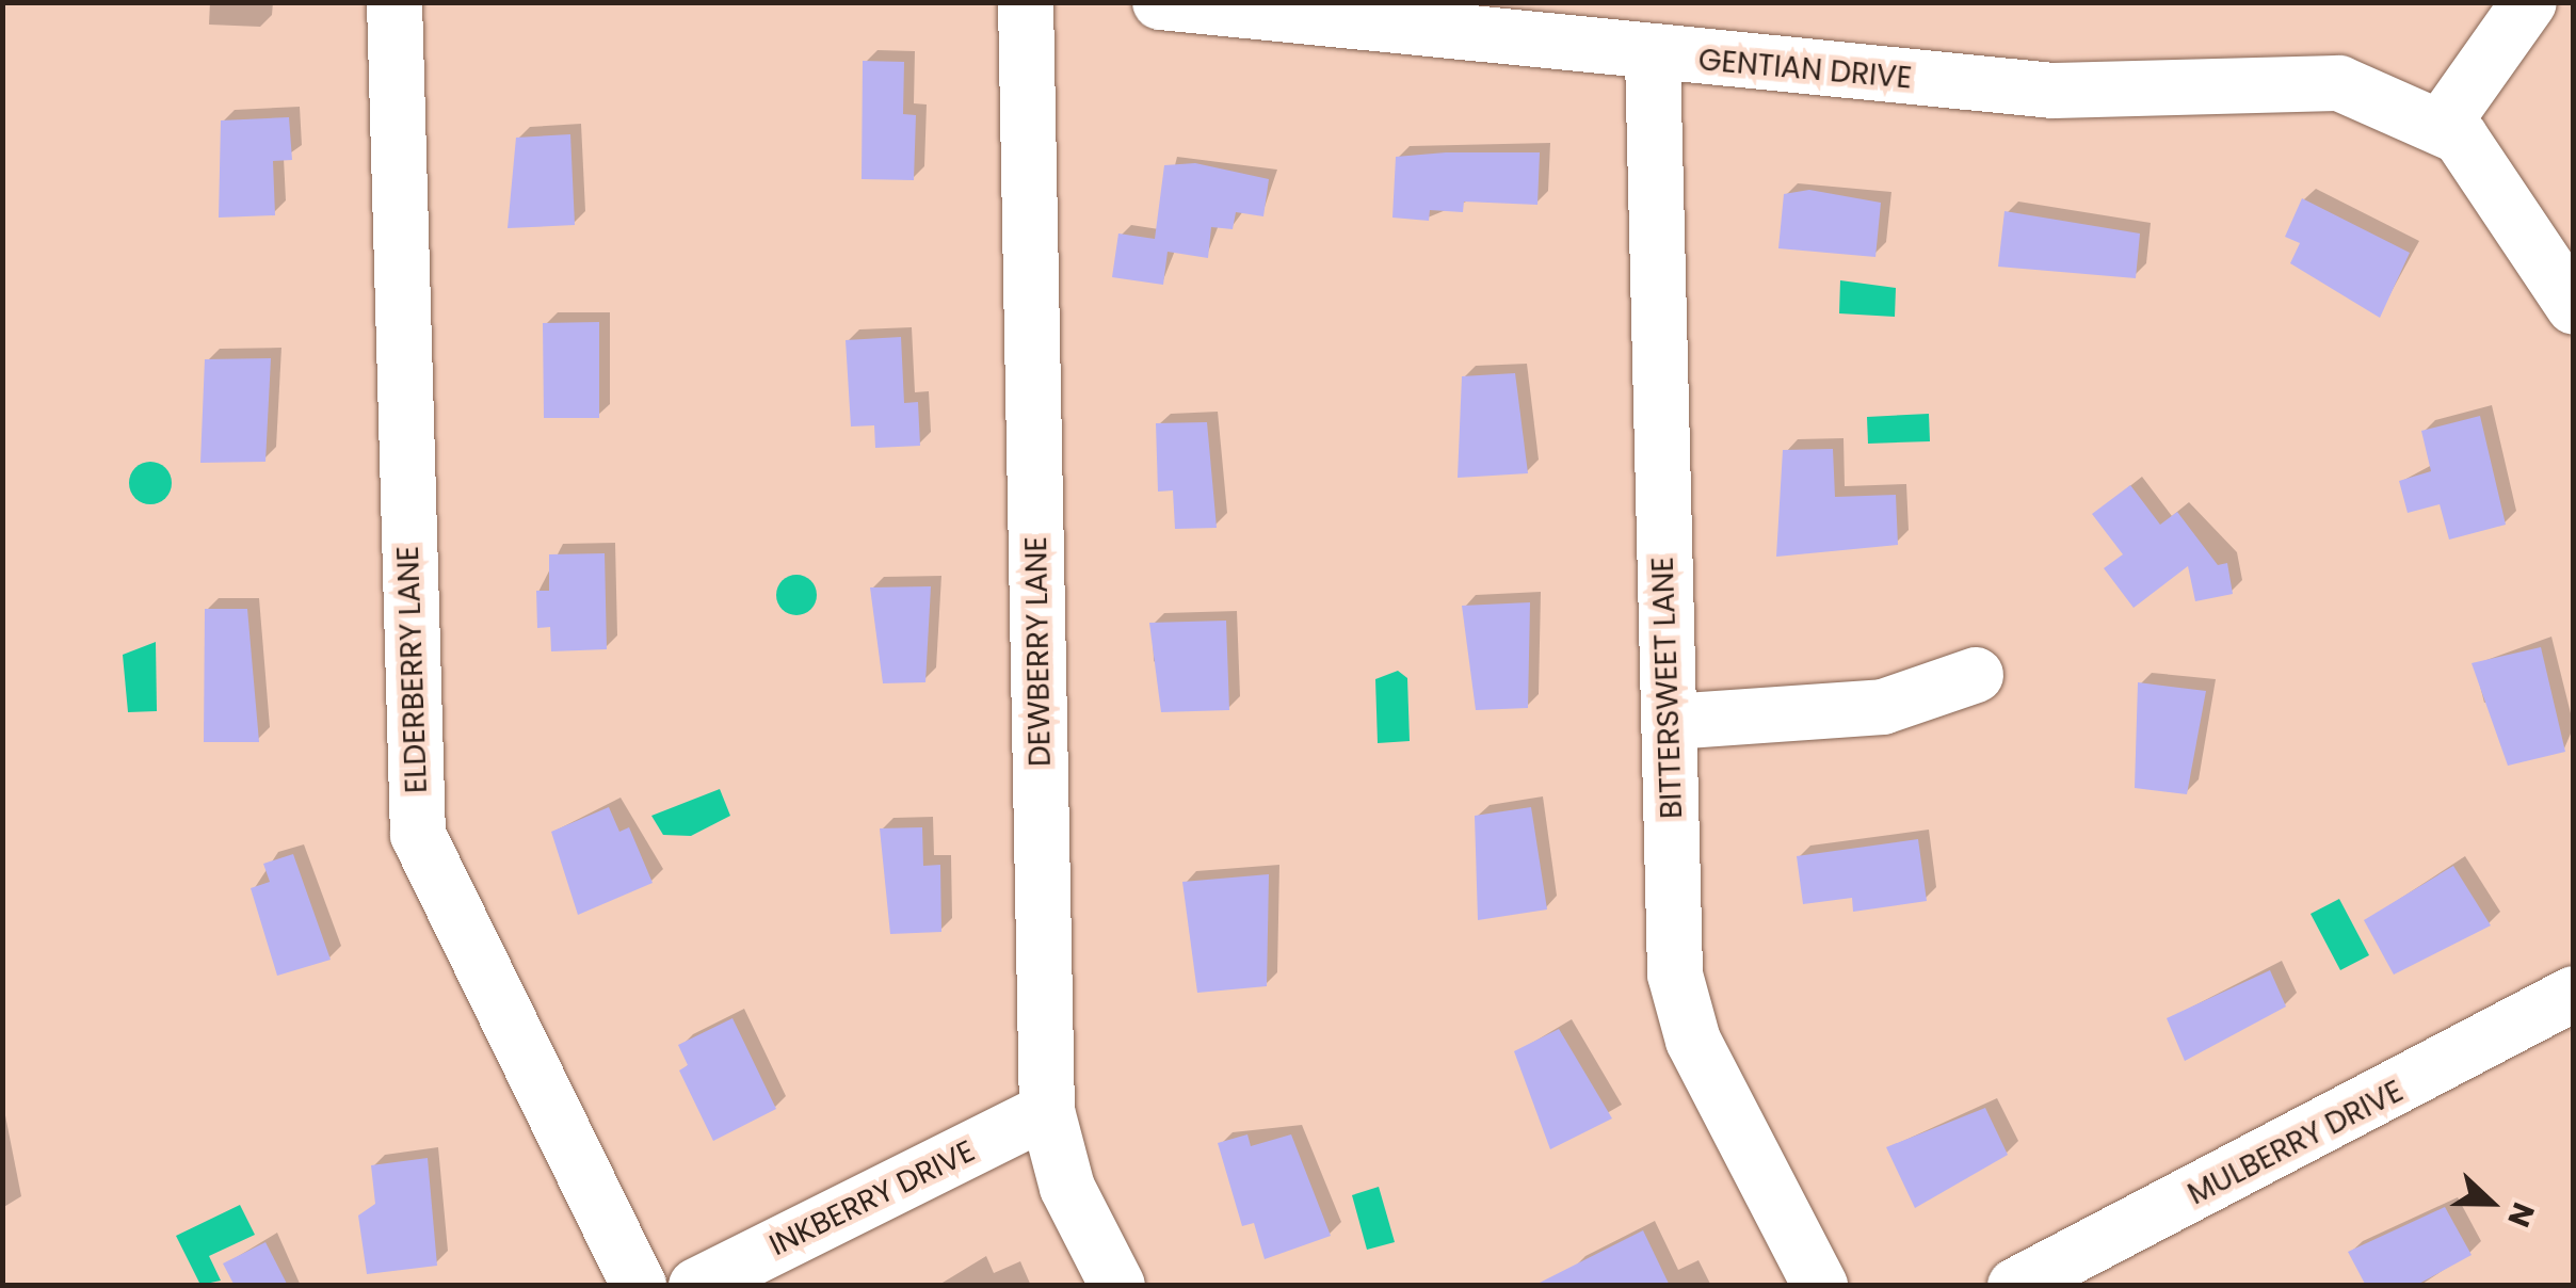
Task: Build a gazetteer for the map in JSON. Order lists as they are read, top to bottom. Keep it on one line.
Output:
{"streets":{"street":["GENTIAN DRIVE","DEWBERRY LANE","ELDERBERRY LANE","BITTERSWEET LANE","MULBERRY DRIVE","INKBERRY DRIVE"]},"crossings":[["GENTIAN DRIVE","BITTERSWEET LANE"],["DEWBERRY LANE","INKBERRY DRIVE"]],"north":"right"}
